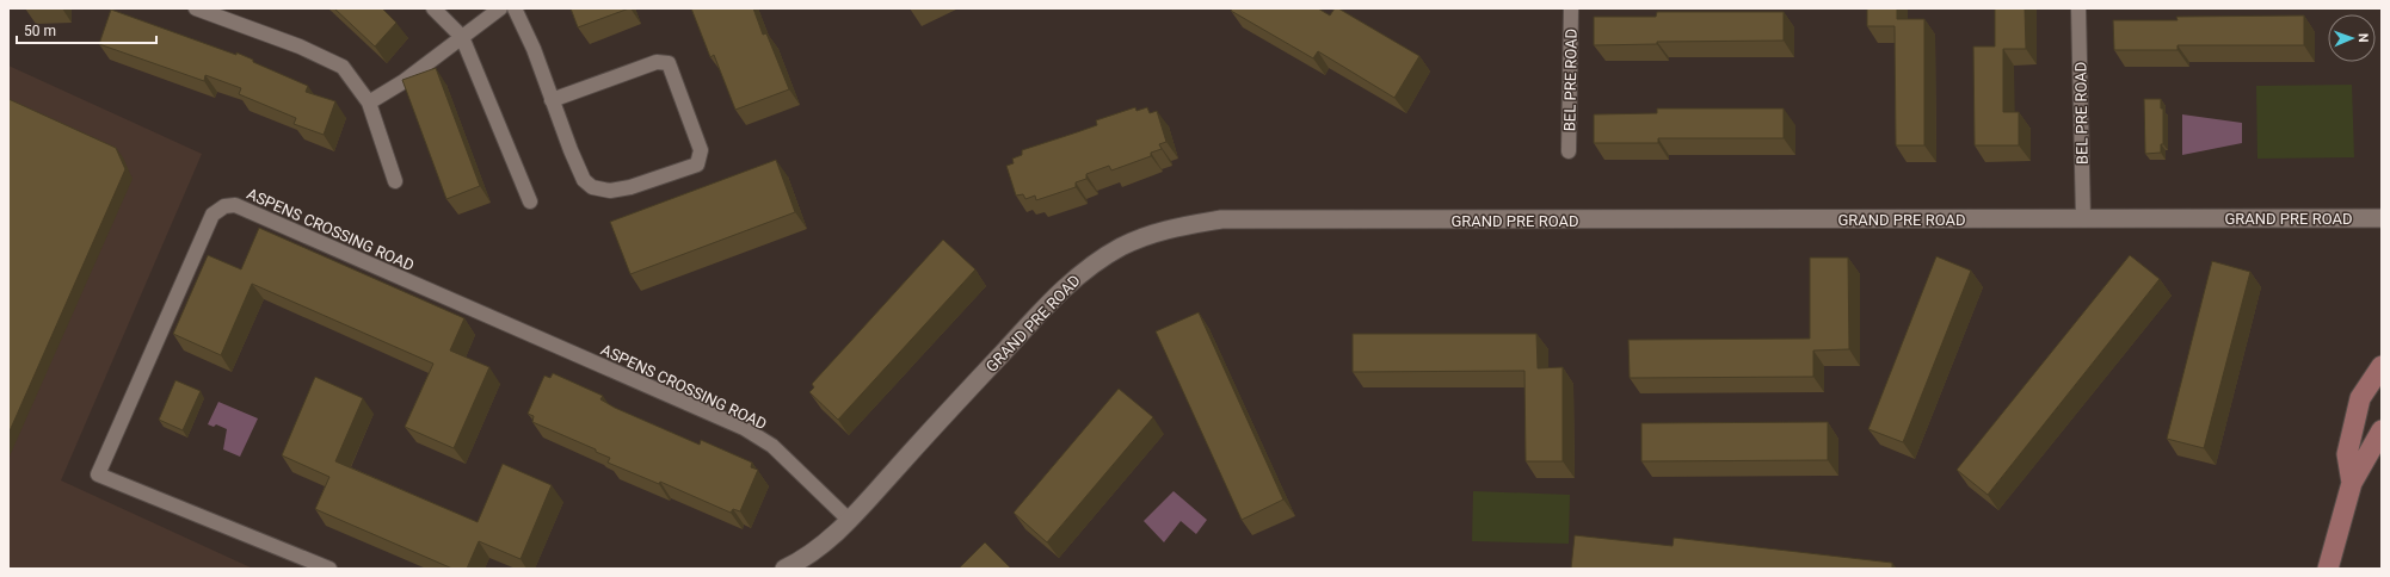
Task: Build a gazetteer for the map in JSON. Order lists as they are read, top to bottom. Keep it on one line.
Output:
{"streets":{"street":["BEL PRE ROAD","GRAND PRE ROAD","ASPENS CROSSING ROAD"]},"crossings":[["BEL PRE ROAD","GRAND PRE ROAD"],["GRAND PRE ROAD","ASPENS CROSSING ROAD"]],"scale_bar":"50 m","north":"right"}
